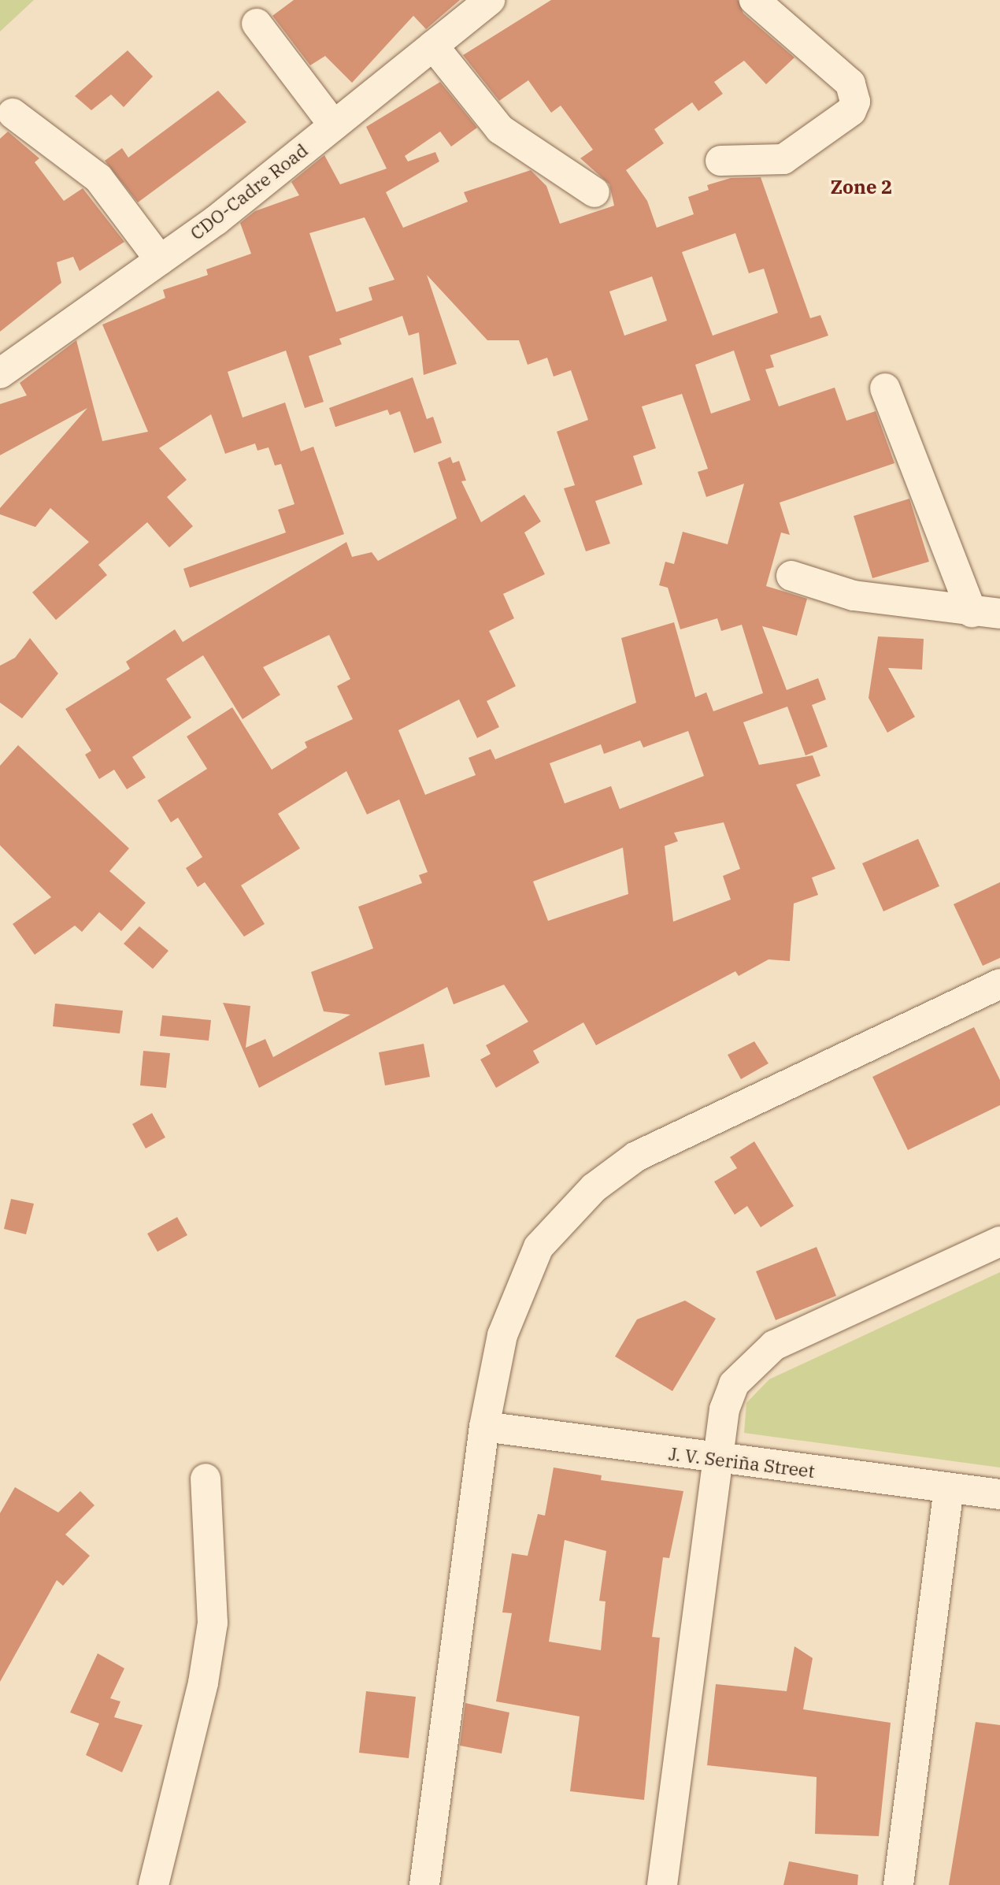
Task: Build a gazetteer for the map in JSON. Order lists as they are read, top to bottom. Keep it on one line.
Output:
{"streets":{"street":["CDO-Cadre Road","J. V. Seriña Street"]},"districts":["Zone 2"]}
